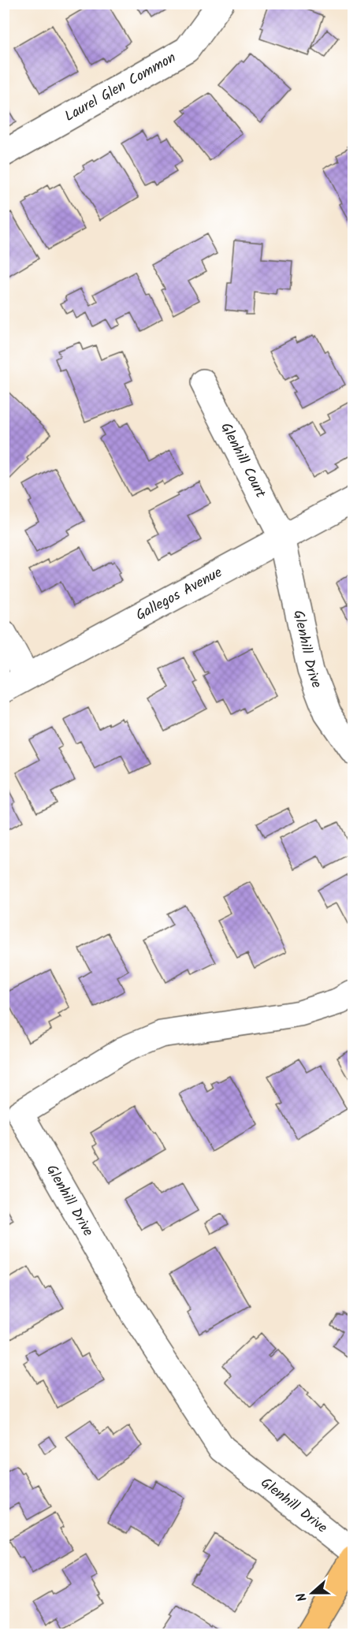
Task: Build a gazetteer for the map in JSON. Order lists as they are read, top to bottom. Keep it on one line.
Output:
{"streets":{"street":["Laurel Glen Common","Glenhill Court","Gallegos Avenue","Glenhill Drive"]},"crossings":[["Glenhill Court","Gallegos Avenue"],["Glenhill Court","Glenhill Drive"],["Gallegos Avenue","Glenhill Drive"]],"north":"left"}
